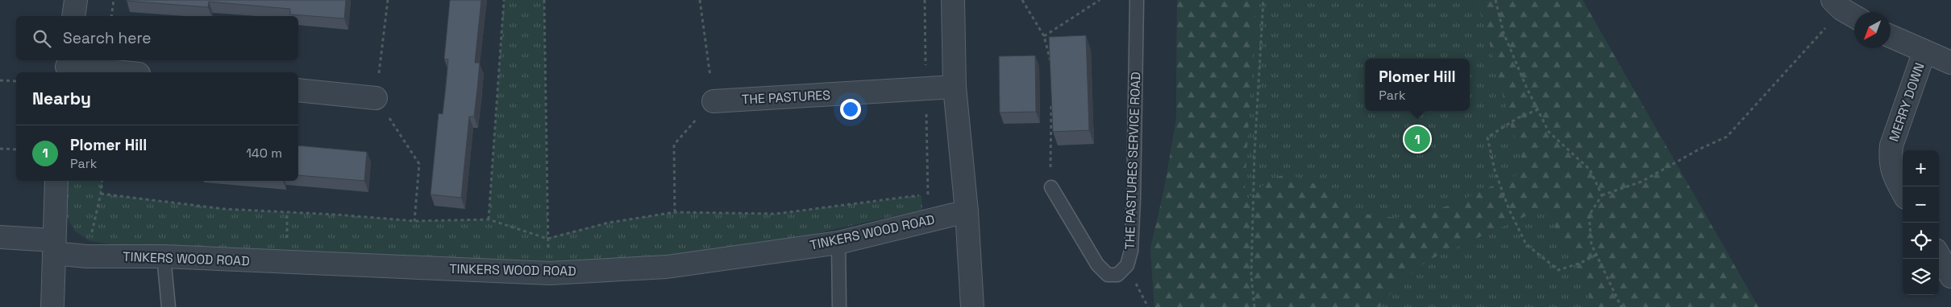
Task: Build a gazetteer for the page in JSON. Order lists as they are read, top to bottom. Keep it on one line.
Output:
{"streets":{"street":["THE PASTURES","MERRY DOWN","TINKERS WOOD ROAD"],"lane":["THE PASTURES SERVICE ROAD"]},"north":"bottom left","page":{"search":"Search here","popup":["Plomer Hill","Park"],"heading":"Nearby","pins":"1","list":[{"mark":"1","name":"Plomer Hill","note":"Park","value":"140 m"}],"map_buttons":["+","−"]}}
